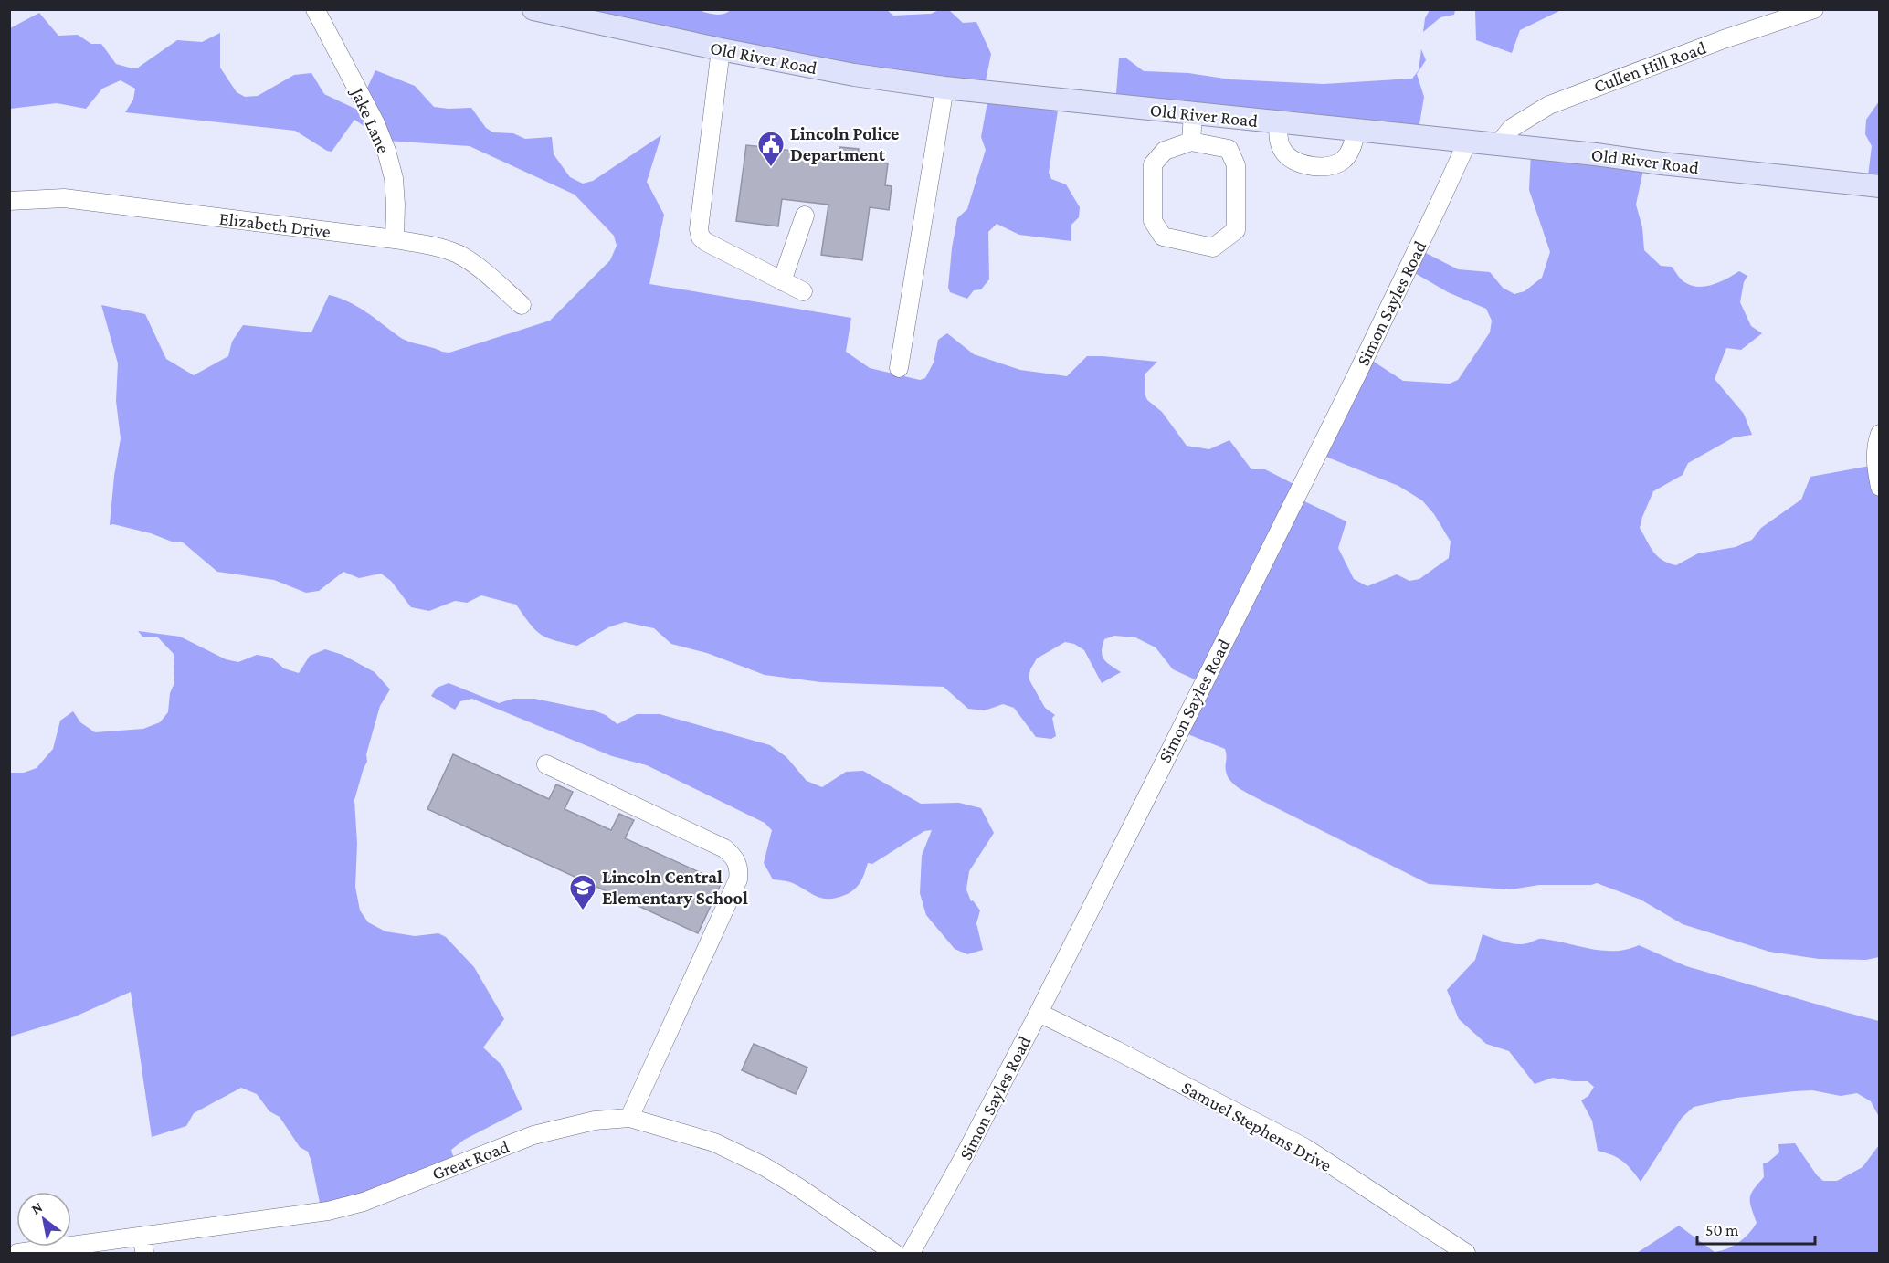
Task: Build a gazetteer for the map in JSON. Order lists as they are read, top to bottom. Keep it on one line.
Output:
{"streets":{"main road":["Old River Road"],"street":["Cullen Hill Road","Jake Lane","Elizabeth Drive","Simon Sayles Road","Samuel Stephens Drive","Great Road"]},"crossings":[["Old River Road","Cullen Hill Road"],["Old River Road","Simon Sayles Road"],["Jake Lane","Elizabeth Drive"],["Simon Sayles Road","Samuel Stephens Drive"]],"places":{"public building":["Lincoln Police Department"],"school or university":["Lincoln Central Elementary School"]},"scale_bar":"50 m","north":"top left"}
